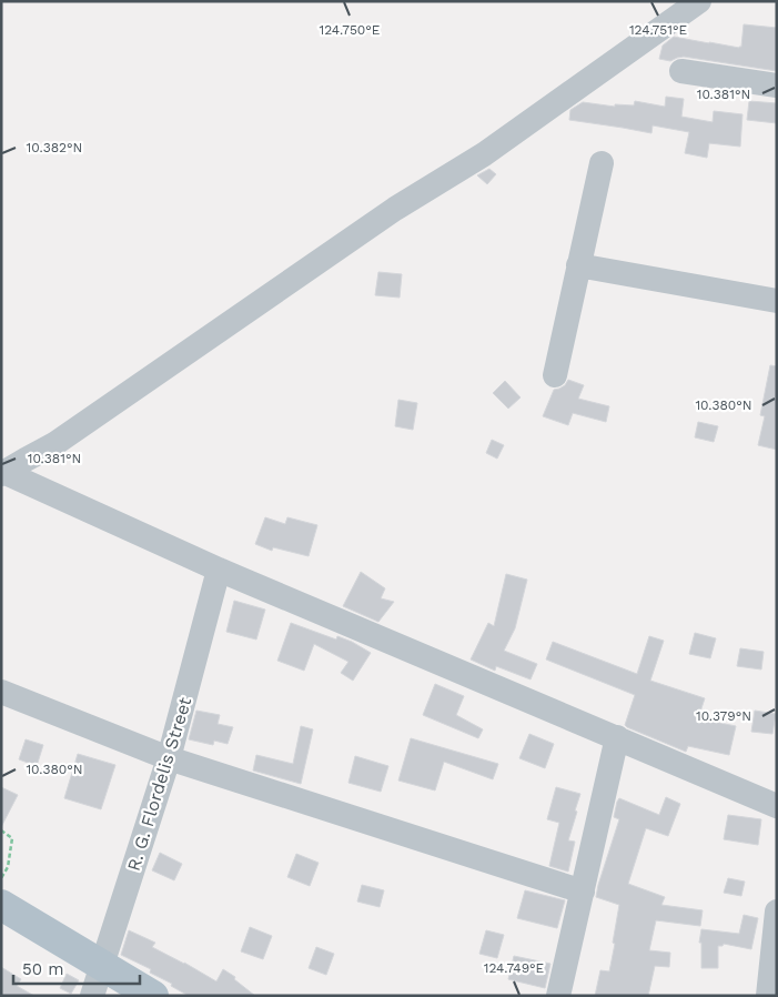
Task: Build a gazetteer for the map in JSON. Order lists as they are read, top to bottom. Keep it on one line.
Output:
{"streets":{"street":["R. G. Flordelis Street"]},"scale_bar":"50 m","coordinates":["124.750°E","124.751°E","10.381°N","10.382°N","10.380°N","10.379°N","124.749°E"]}
